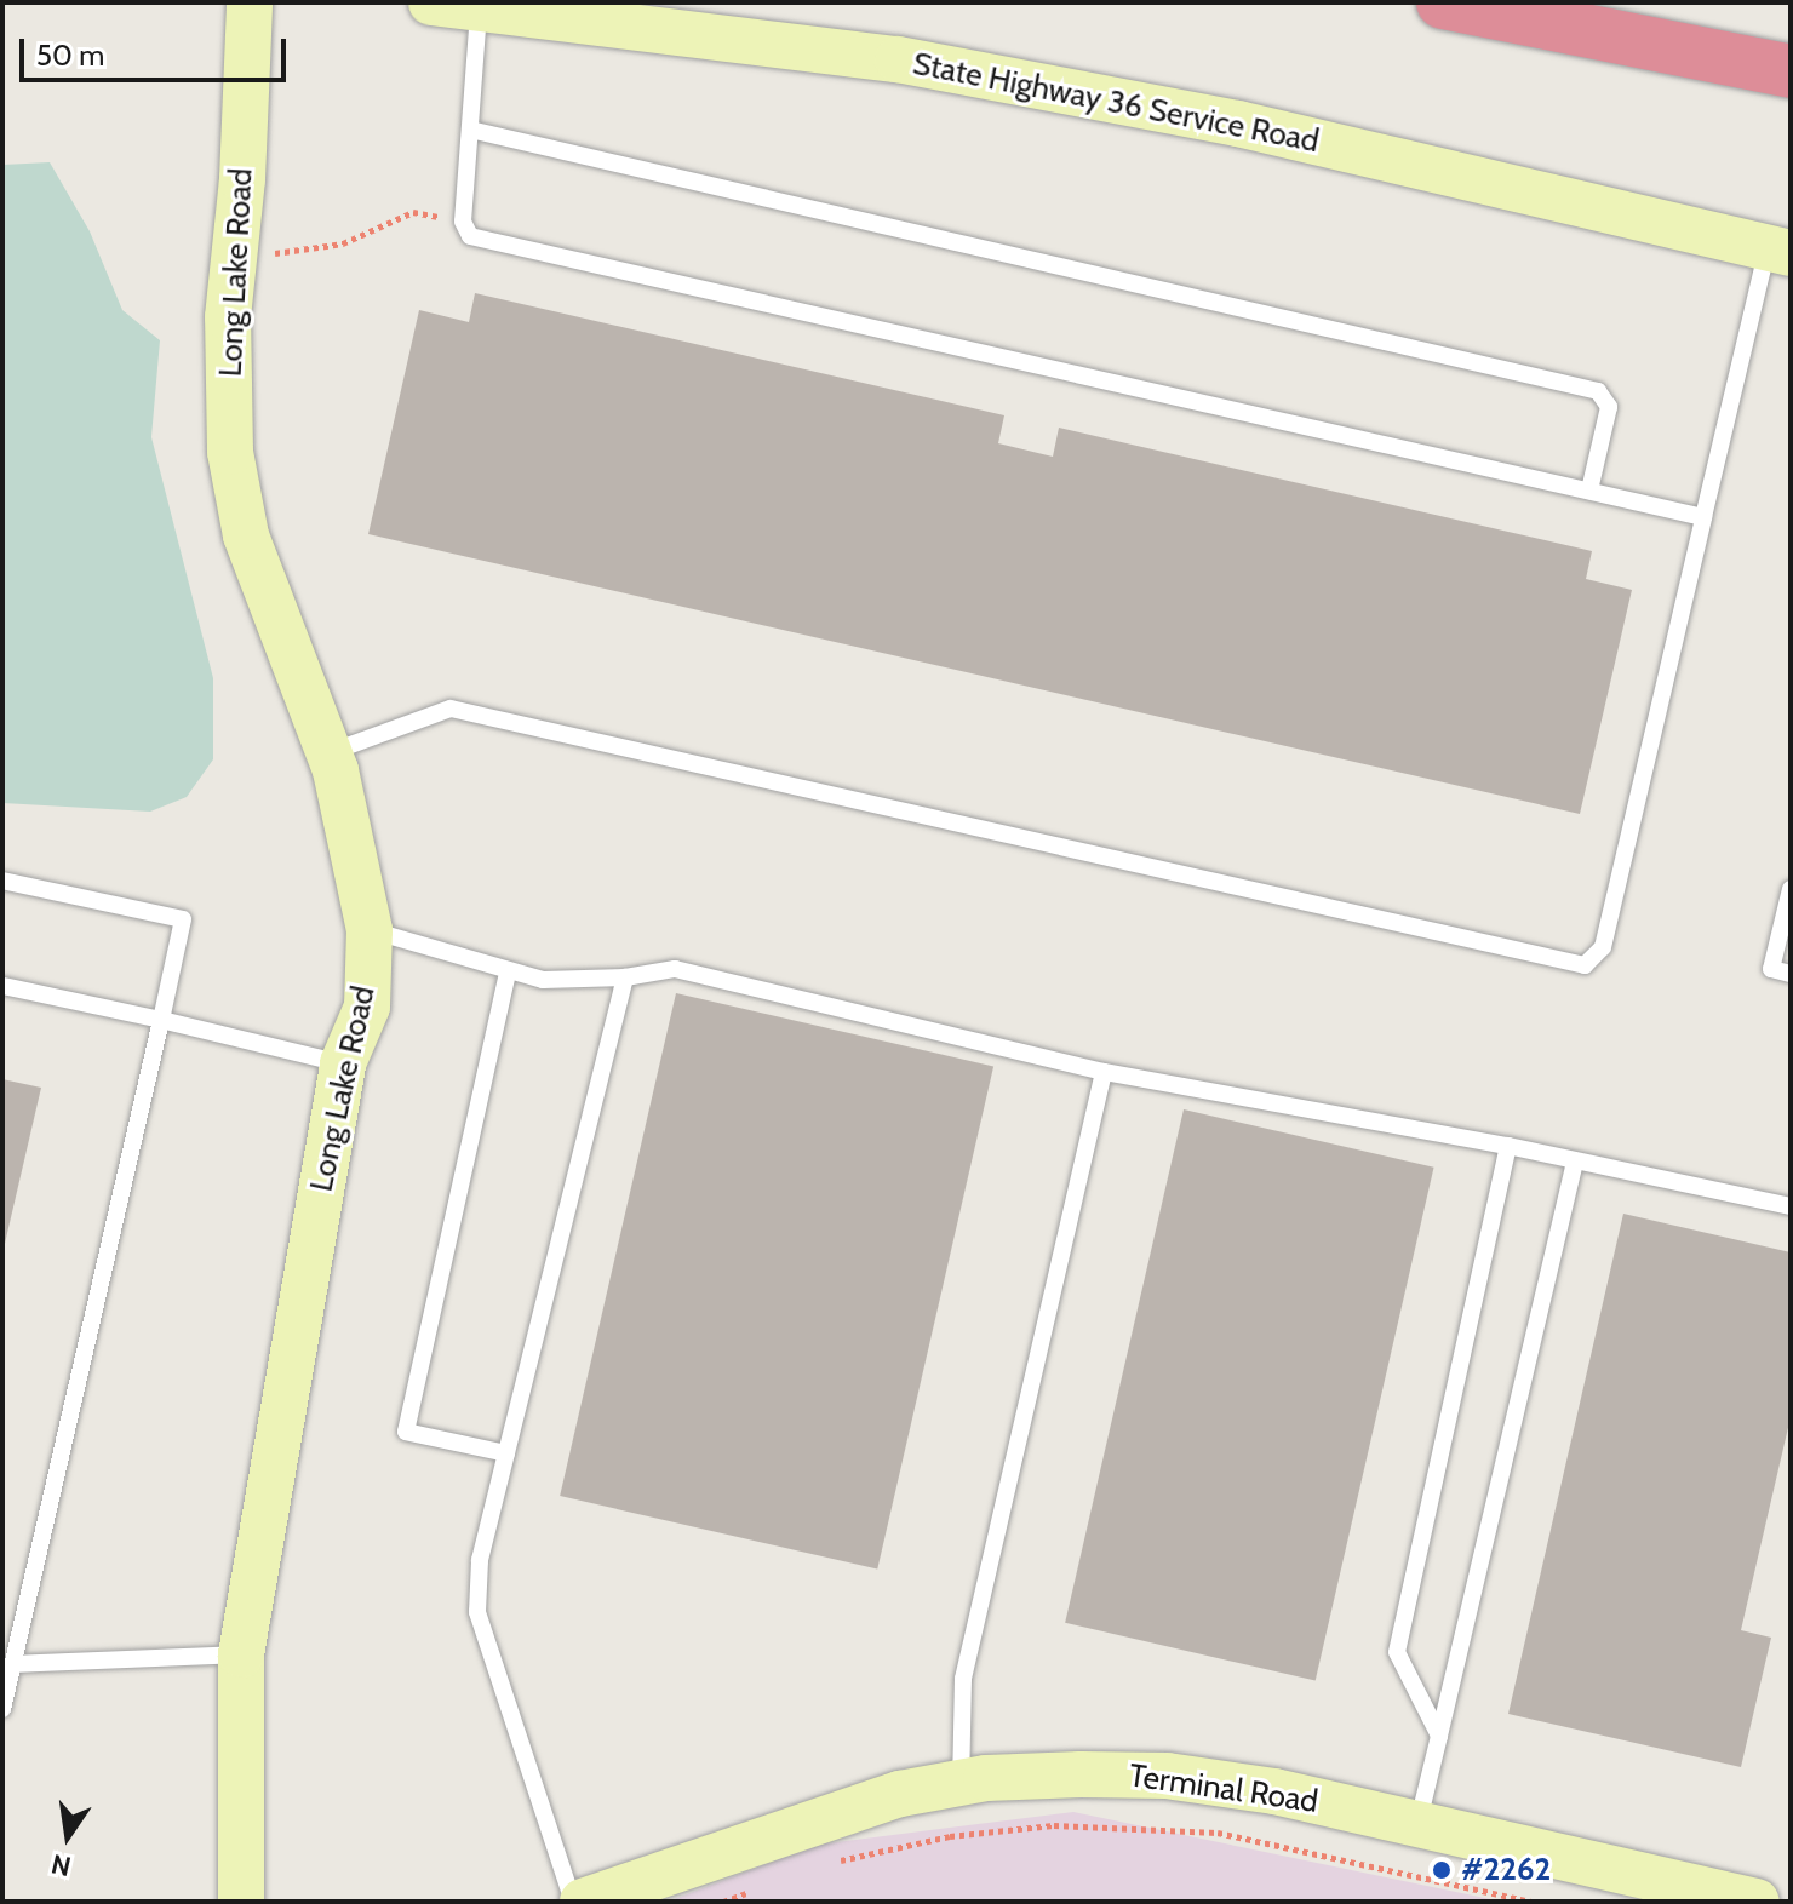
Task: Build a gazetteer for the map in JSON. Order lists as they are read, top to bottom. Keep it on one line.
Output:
{"streets":{"street":["State Highway 36 Service Road","Long Lake Road","Terminal Road"]},"places":["#2262"],"scale_bar":"50 m","north":"bottom"}
